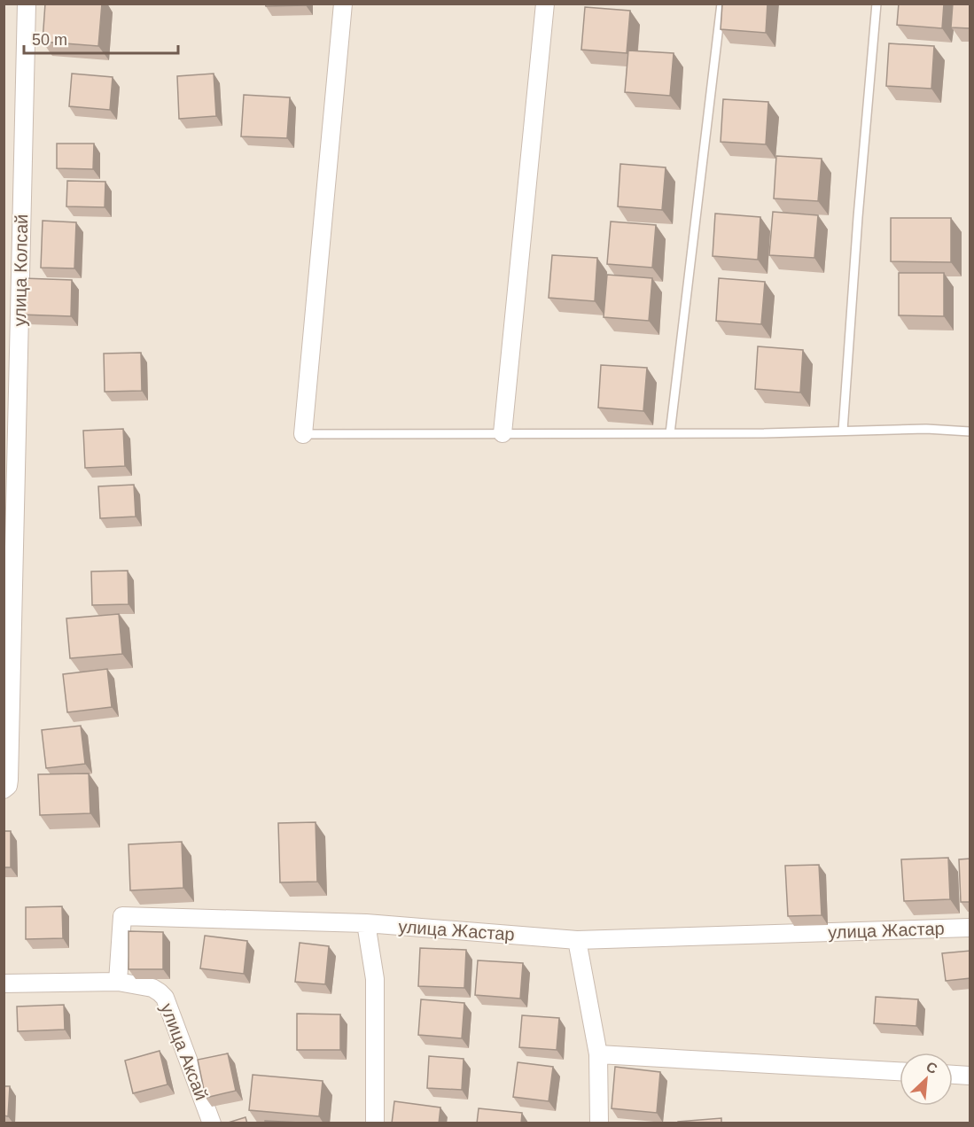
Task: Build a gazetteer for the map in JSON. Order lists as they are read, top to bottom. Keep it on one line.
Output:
{"streets":{"street":["улица Колсай","улица Жастар","улица Аксай"]},"crossings":[["улица Жастар","улица Аксай"]],"scale_bar":"50 m","north":"top right"}
